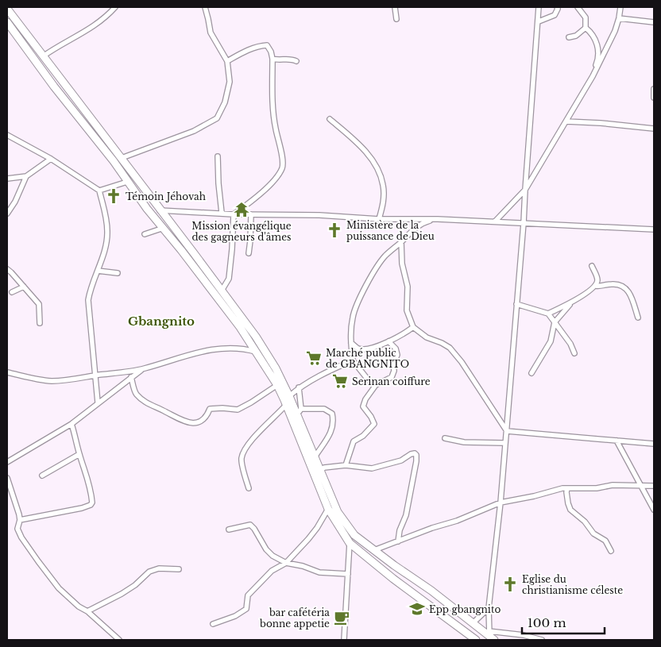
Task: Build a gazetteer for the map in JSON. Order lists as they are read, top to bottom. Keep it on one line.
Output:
{"districts":["Gbangnito"],"places":{"church":["Témoin Jéhovah","Ministère de la puissance de Dieu","Eglise du christianisme céleste"],"temple":["Mission évangélique des gagneurs d'âmes"],"supermarket":["Marché public de GBANGNITO","Serinan coiffure"],"school or university":["Epp gbangnito"],"cafe":["bar cafétéria bonne appetie"]},"scale_bar":"100 m"}
